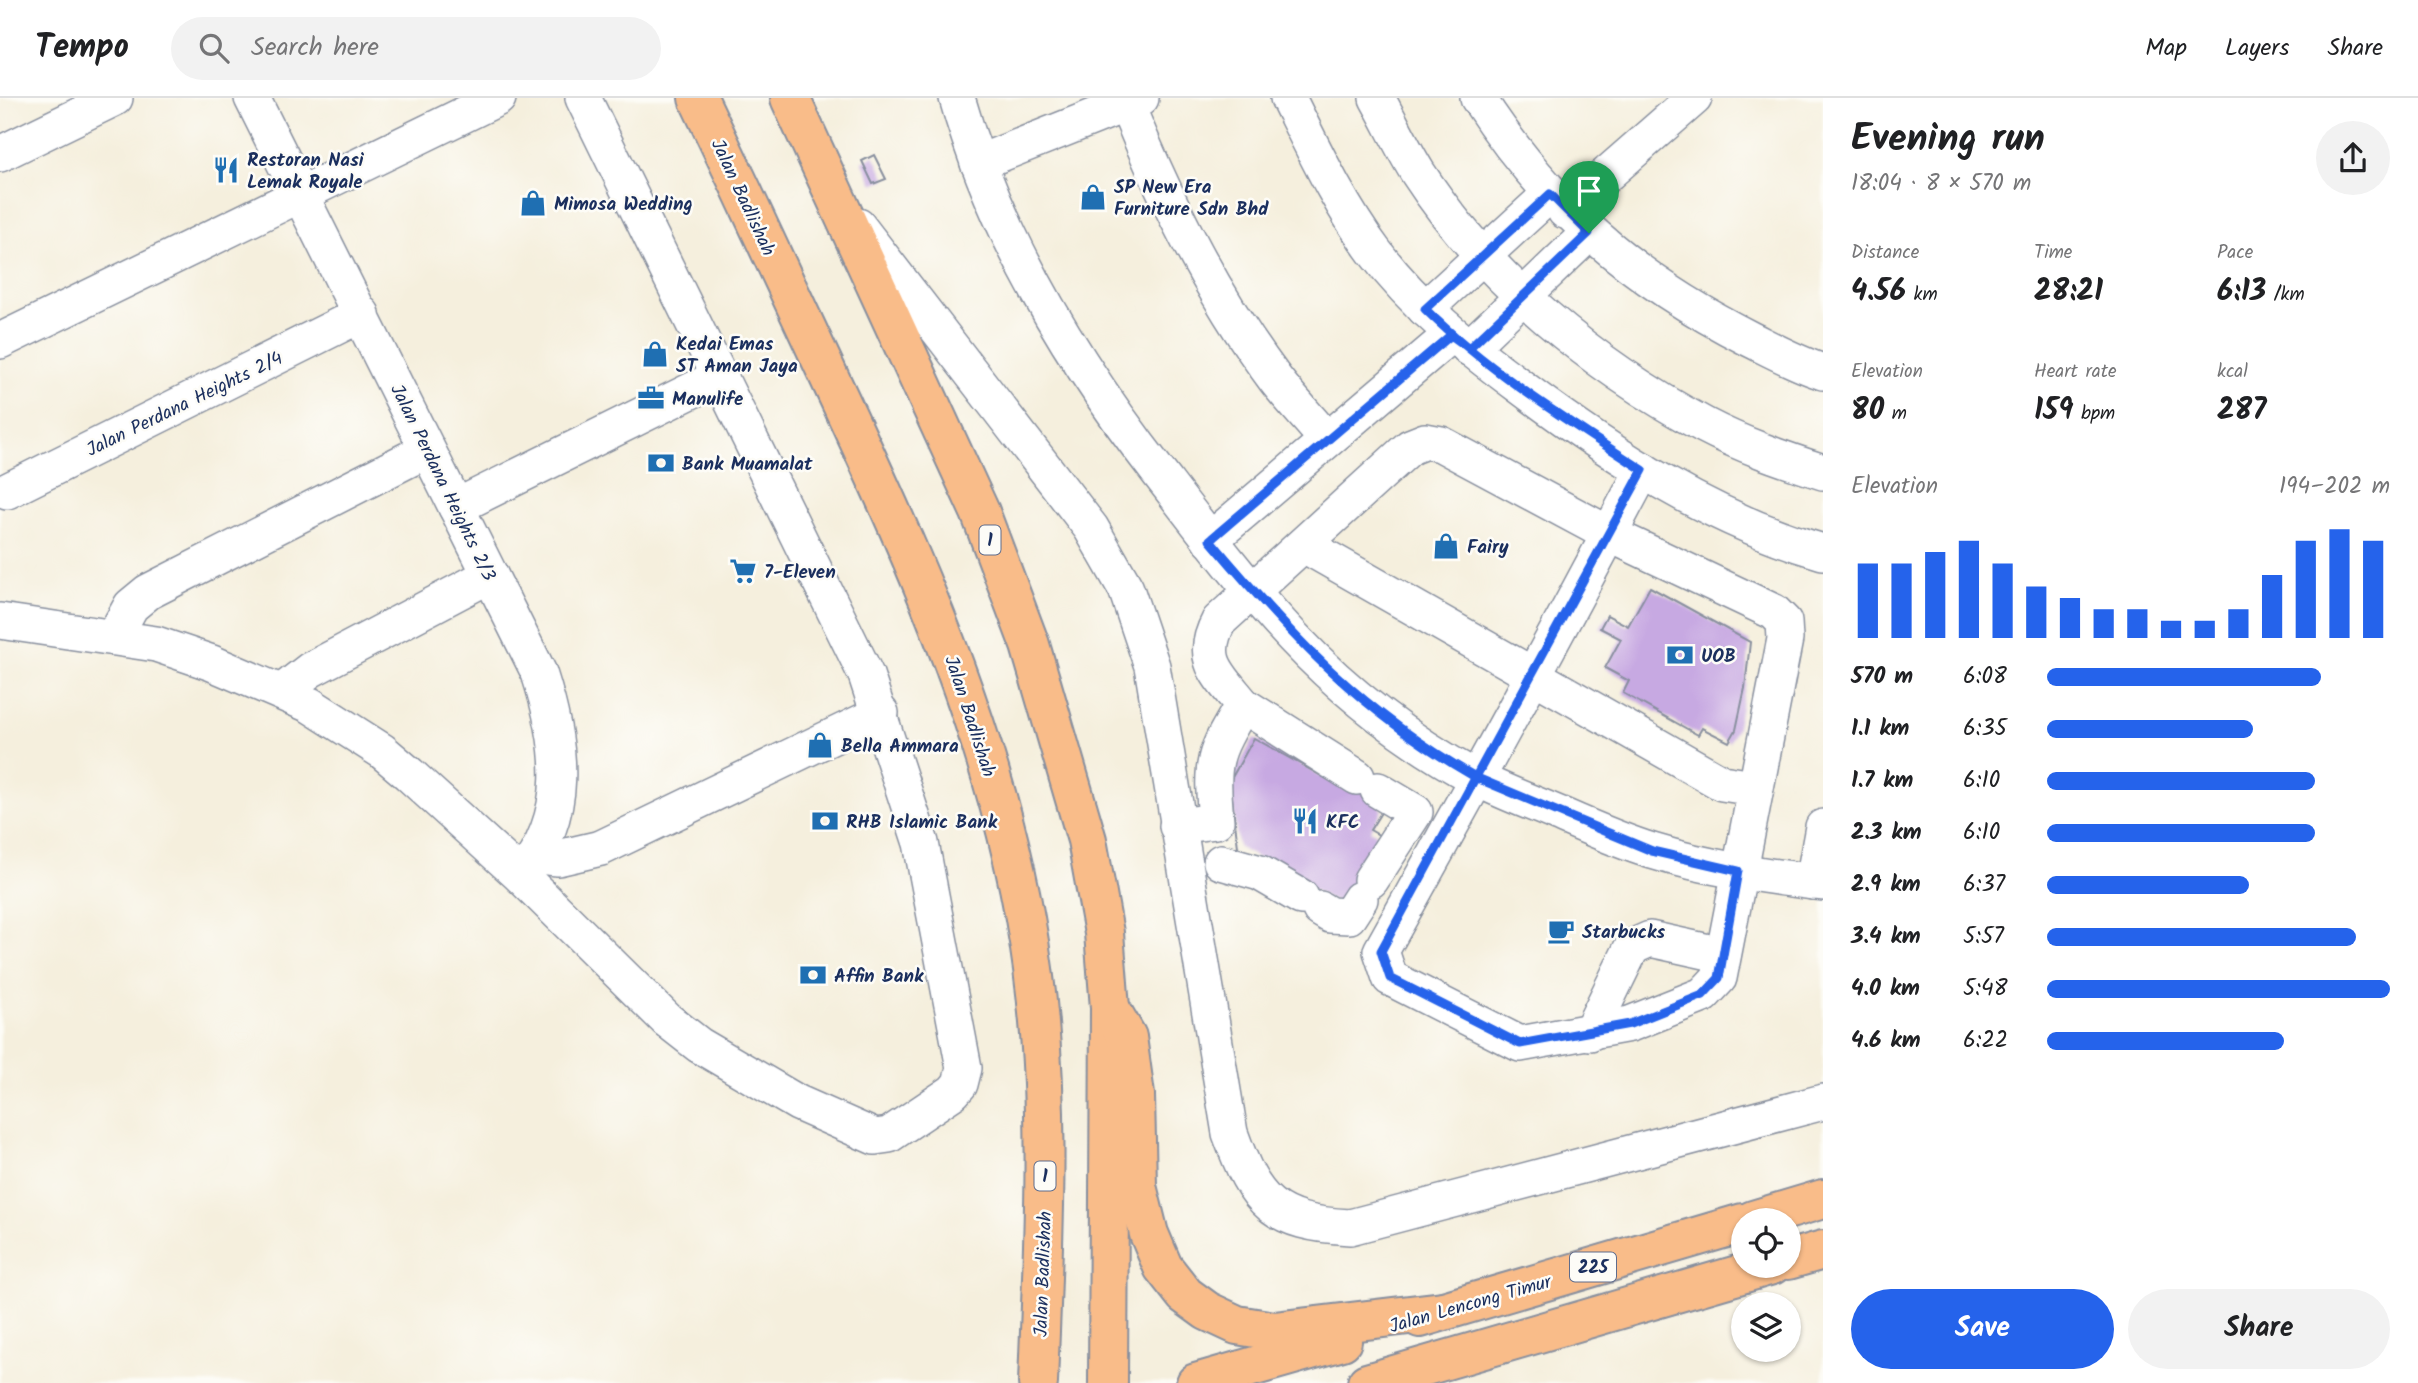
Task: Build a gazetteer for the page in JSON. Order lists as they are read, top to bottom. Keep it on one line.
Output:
{"streets":{"main road":["Jalan Badlishah","1","225","Jalan Lencong Timur"],"street":["Jalan Perdana Heights 2/4","Jalan Perdana Heights 2/3"]},"crossings":[["Jalan Perdana Heights 2/4","Jalan Perdana Heights 2/3"]],"places":{"restaurant":["Restoran Nasi Lemak Royale","KFC"],"shop":["SP New Era Furniture Sdn Bhd","Mimosa Wedding","Kedai Emas ST Aman Jaya","Fairy","Bella Ammara"],"office":["Manulife"],"bank":["Bank Muamalat","UOB","RHB Islamic Bank","Affin Bank"],"supermarket":["7-Eleven"],"cafe":["Starbucks"]},"page":{"header":"Tempo","search":"Search here","nav":["Map","Layers","Share"],"heading":["Evening run","18:04 · 8 × 570 m"],"stats":[["Distance","4.56 km"],["Time","28:21"],["Pace","6:13 /km"],["Elevation","80 m"],["Heart rate","159 bpm"],["kcal","287"]],"chart":["Elevation","194–202 m"],"list":[{"name":"570 m","note":"6:08"},{"name":"1.1 km","note":"6:35"},{"name":"1.7 km","note":"6:10"},{"name":"2.3 km","note":"6:10"},{"name":"2.9 km","note":"6:37"},{"name":"3.4 km","note":"5:57"},{"name":"4.0 km","note":"5:48"},{"name":"4.6 km","note":"6:22"}],"buttons":["Save","Share"]}}
